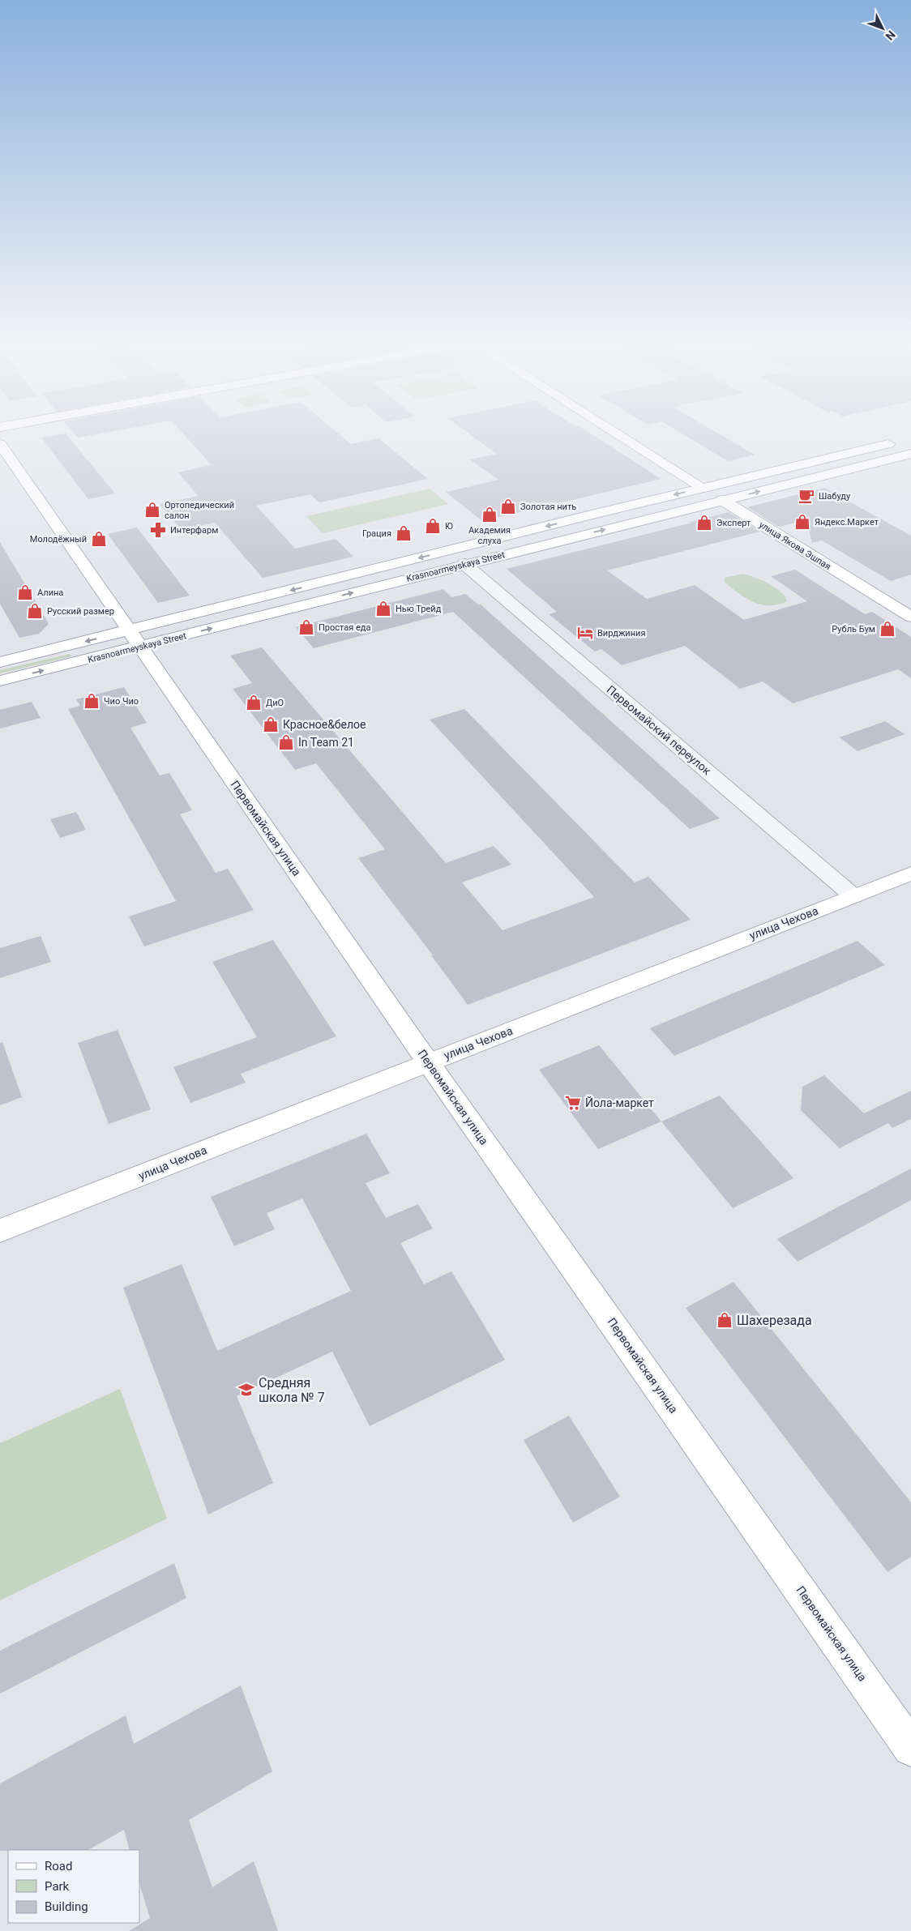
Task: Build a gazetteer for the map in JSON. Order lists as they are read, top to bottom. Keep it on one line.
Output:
{"streets":{"main road":["улица Якова Эшпая","Krasnoarmeyskaya Street","Первомайская улица","улица Чехова"],"street":["Первомайский переулок"]},"crossings":[["улица Якова Эшпая","Krasnoarmeyskaya Street"],["Krasnoarmeyskaya Street","Первомайский переулок"],["Krasnoarmeyskaya Street","Первомайская улица"],["Первомайский переулок","улица Чехова"],["Первомайская улица","улица Чехова"]],"places":{"cafe":["Шабуду"],"shop":["Золотая нить","Ортопедический салон","Академия слуха","Яндекс.Маркет","Эксперт","Ю","Грация","Молодёжный","Алина","Нью Трейд","Русский размер","Простая еда","Рубль Бум","Чио Чио","ДиО","Красное&белое","In Team 21","Шахерезада"],"pharmacy":["Интерфарм"],"hotel":["Вирджиния"],"supermarket":["Йола-маркет"],"school or university":["Средняя школа № 7"]},"legend":["Road","Park","Building"],"north":"bottom right"}
